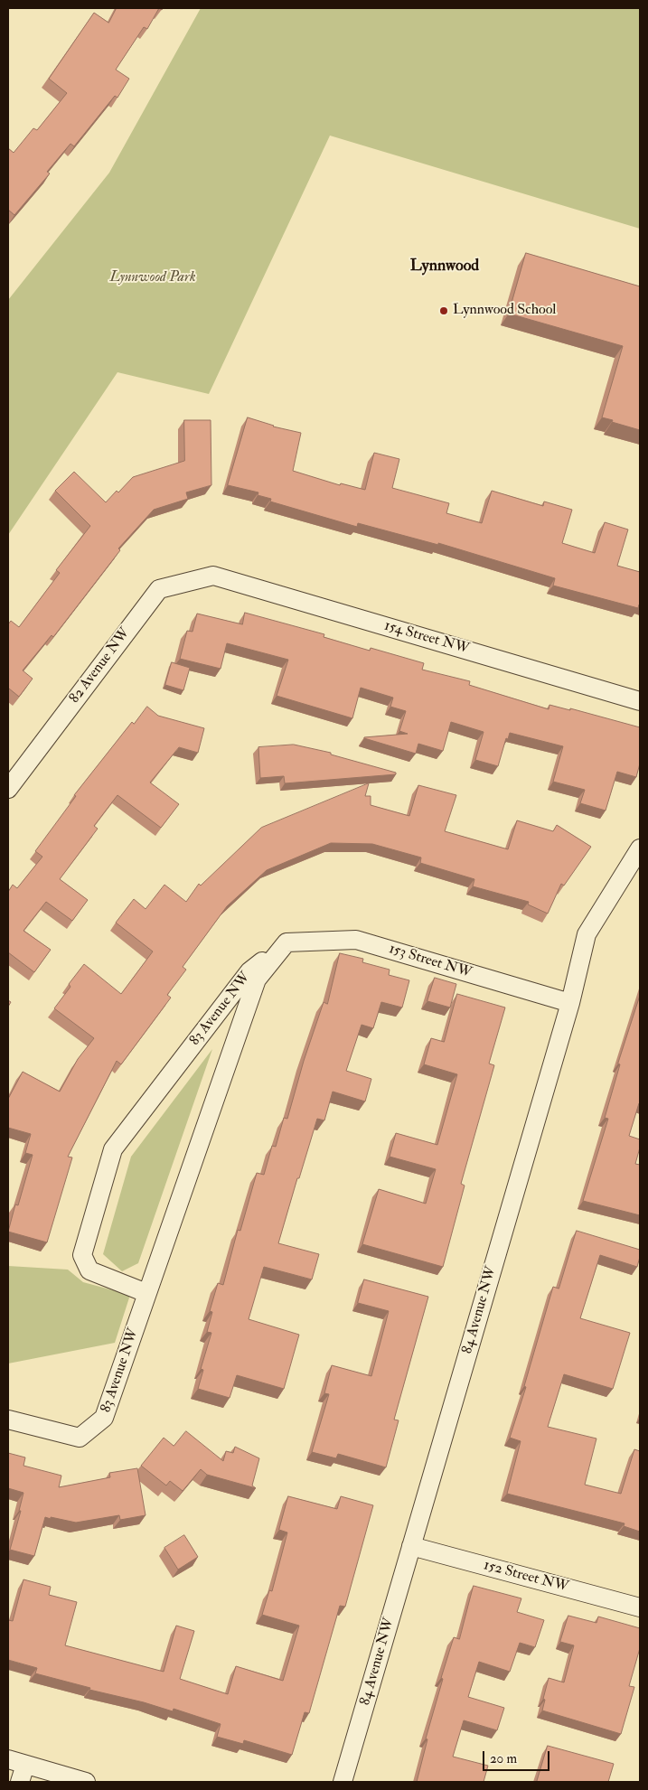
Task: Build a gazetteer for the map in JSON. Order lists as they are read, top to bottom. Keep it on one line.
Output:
{"streets":{"street":["154 Street NW","82 Avenue NW","153 Street NW","83 Avenue NW","84 Avenue NW","152 Street NW"]},"crossings":[["154 Street NW","82 Avenue NW"],["153 Street NW","83 Avenue NW"],["153 Street NW","84 Avenue NW"],["84 Avenue NW","152 Street NW"]],"districts":["Lynnwood"],"parks":["Lynnwood Park"],"places":["Lynnwood School"],"scale_bar":"20 m"}
